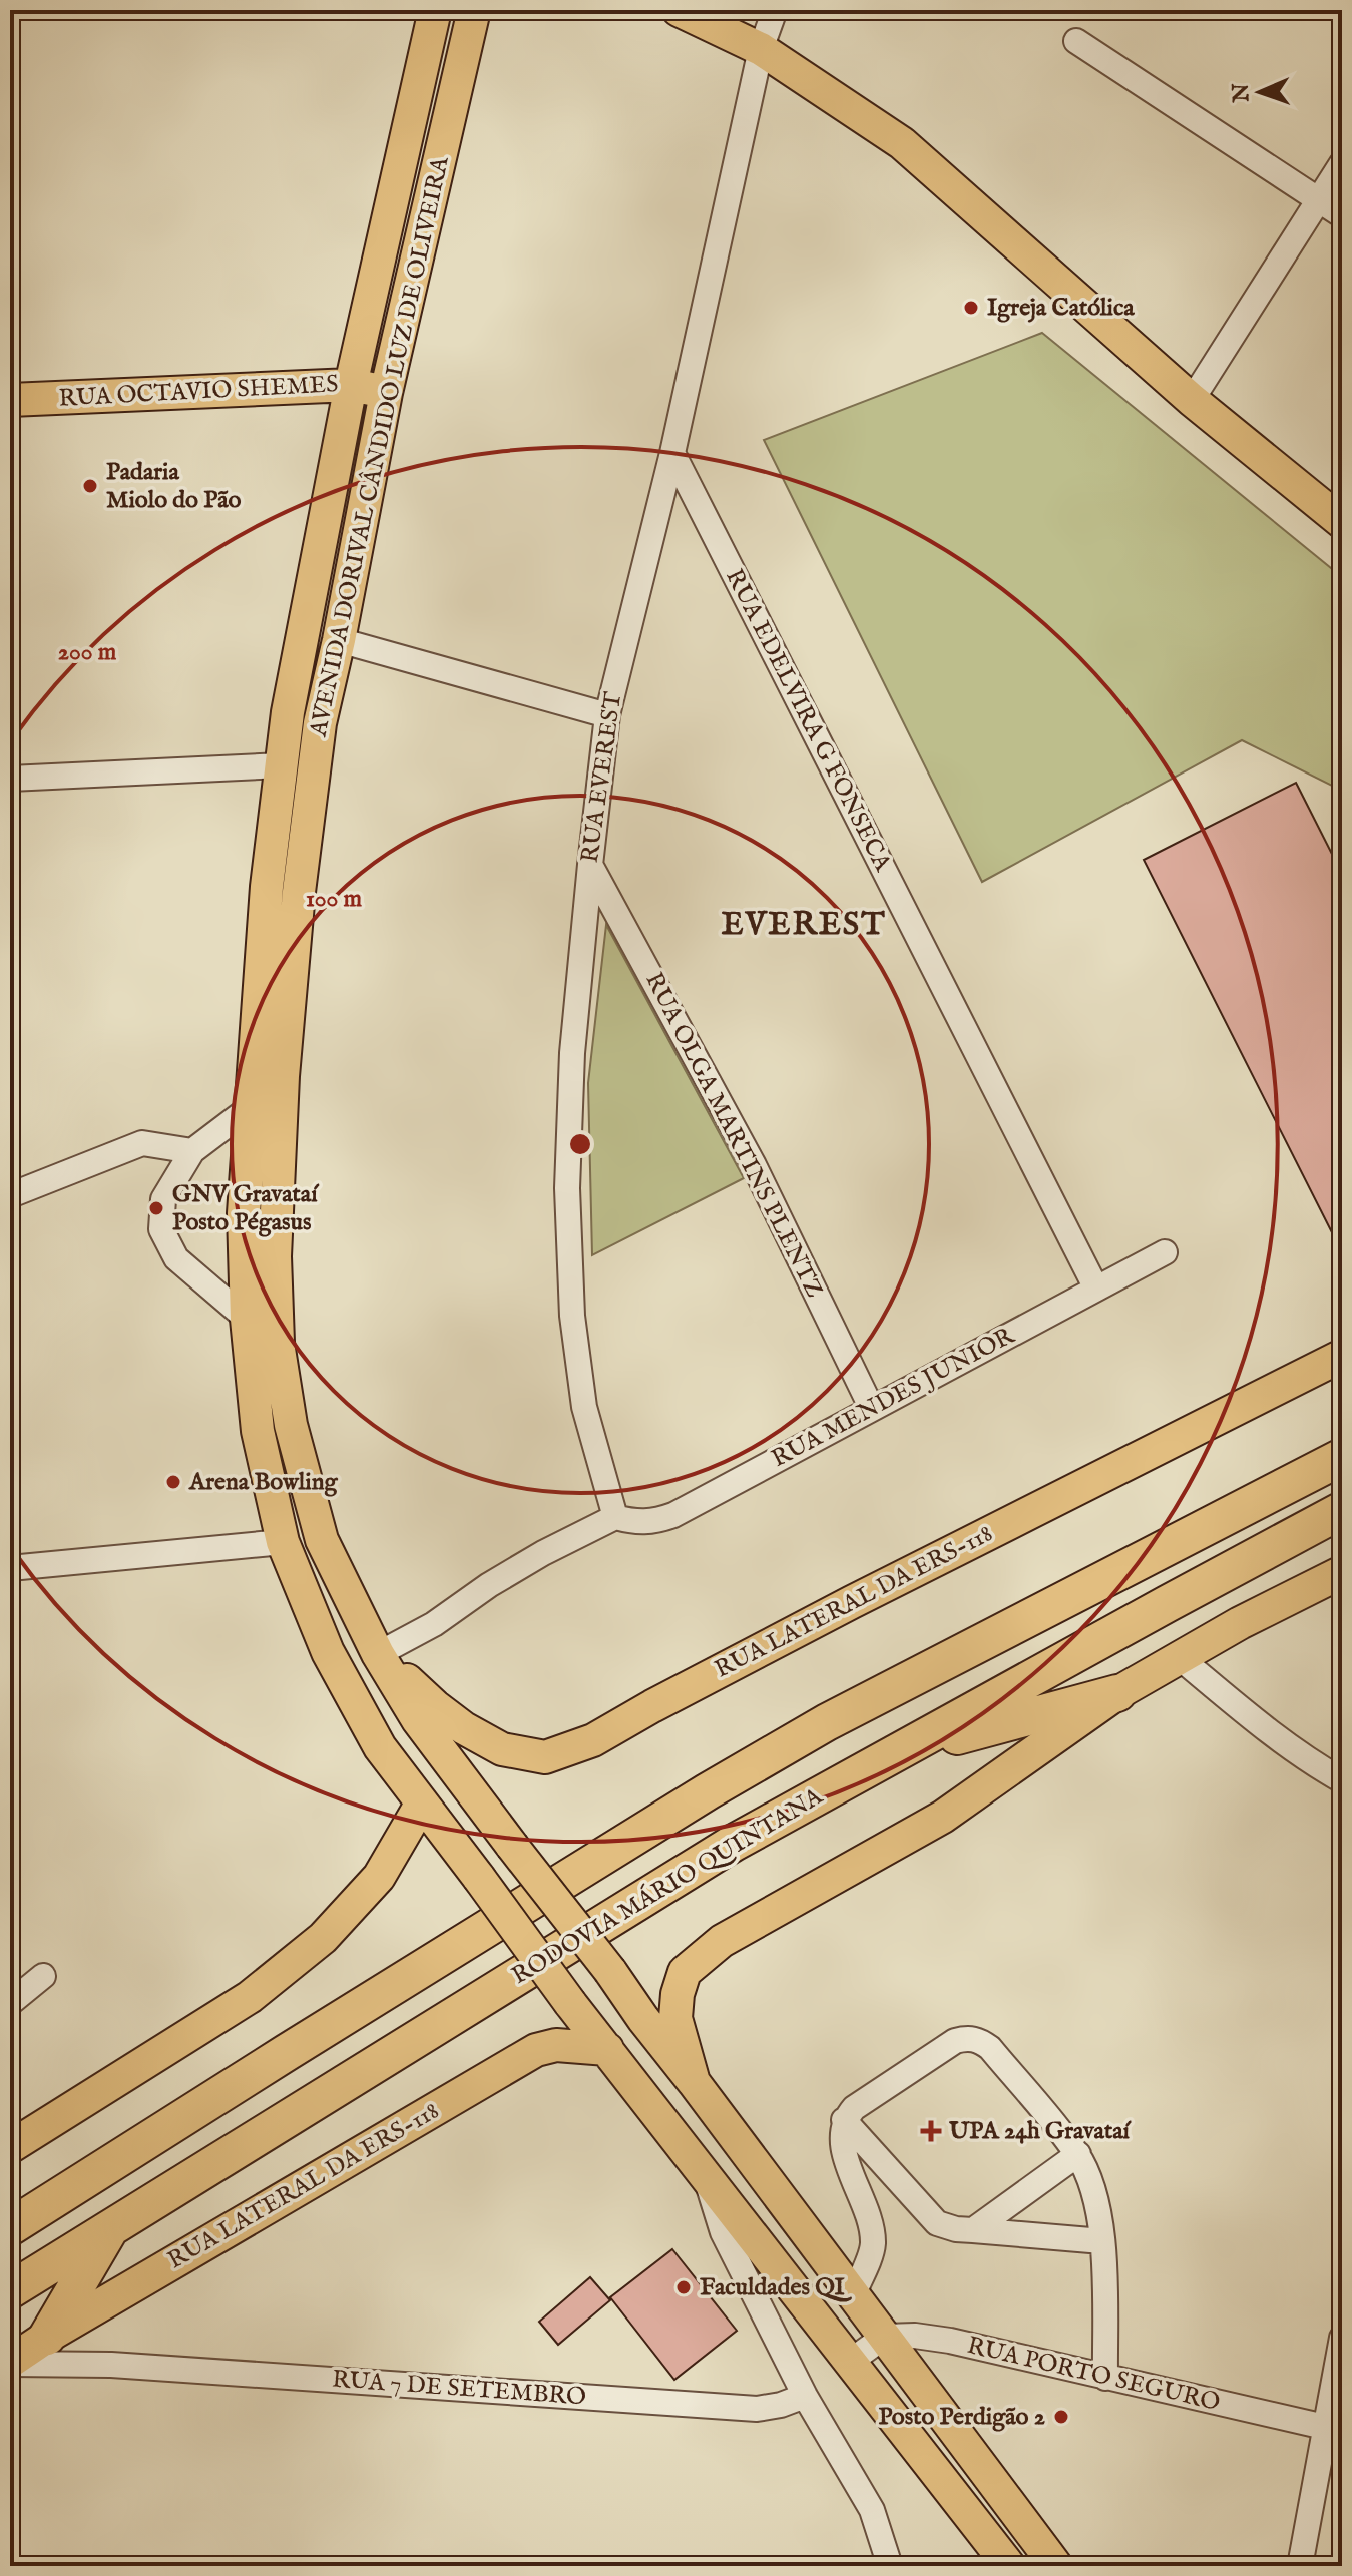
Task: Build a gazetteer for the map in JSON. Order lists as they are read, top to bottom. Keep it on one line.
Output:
{"streets":{"highway":["RODOVIA MÁRIO QUINTANA"],"main road":["RUA OCTAVIO SHEMES","AVENIDA DORIVAL CÂNDIDO LUZ DE OLIVEIRA","RUA LATERAL DA ERS-118"],"street":["RUA EDELVIRA G FONSECA","RUA EVEREST","RUA OLGA MARTINS PLENTZ","RUA MENDES JUNIOR","RUA PORTO SEGURO","RUA 7 DE SETEMBRO"]},"crossings":[["RUA OCTAVIO SHEMES","AVENIDA DORIVAL CÂNDIDO LUZ DE OLIVEIRA"],["AVENIDA DORIVAL CÂNDIDO LUZ DE OLIVEIRA","RUA LATERAL DA ERS-118"],["AVENIDA DORIVAL CÂNDIDO LUZ DE OLIVEIRA","RUA PORTO SEGURO"],["RUA EDELVIRA G FONSECA","RUA EVEREST"],["RUA EDELVIRA G FONSECA","RUA MENDES JUNIOR"],["RUA EVEREST","RUA OLGA MARTINS PLENTZ"],["RUA EVEREST","RUA MENDES JUNIOR"],["RUA OLGA MARTINS PLENTZ","RUA MENDES JUNIOR"],["RUA LATERAL DA ERS-118","RUA 7 DE SETEMBRO"]],"districts":["EVEREST"],"places":{"other":["Igreja Católica","Padaria Miolo do Pão","GNV Gravataí Posto Pégasus","Arena Bowling","Faculdades QI","Posto Perdigão 2"],"health":["UPA 24h Gravataí"]},"north":"left","rings":["200 m","100 m"]}
